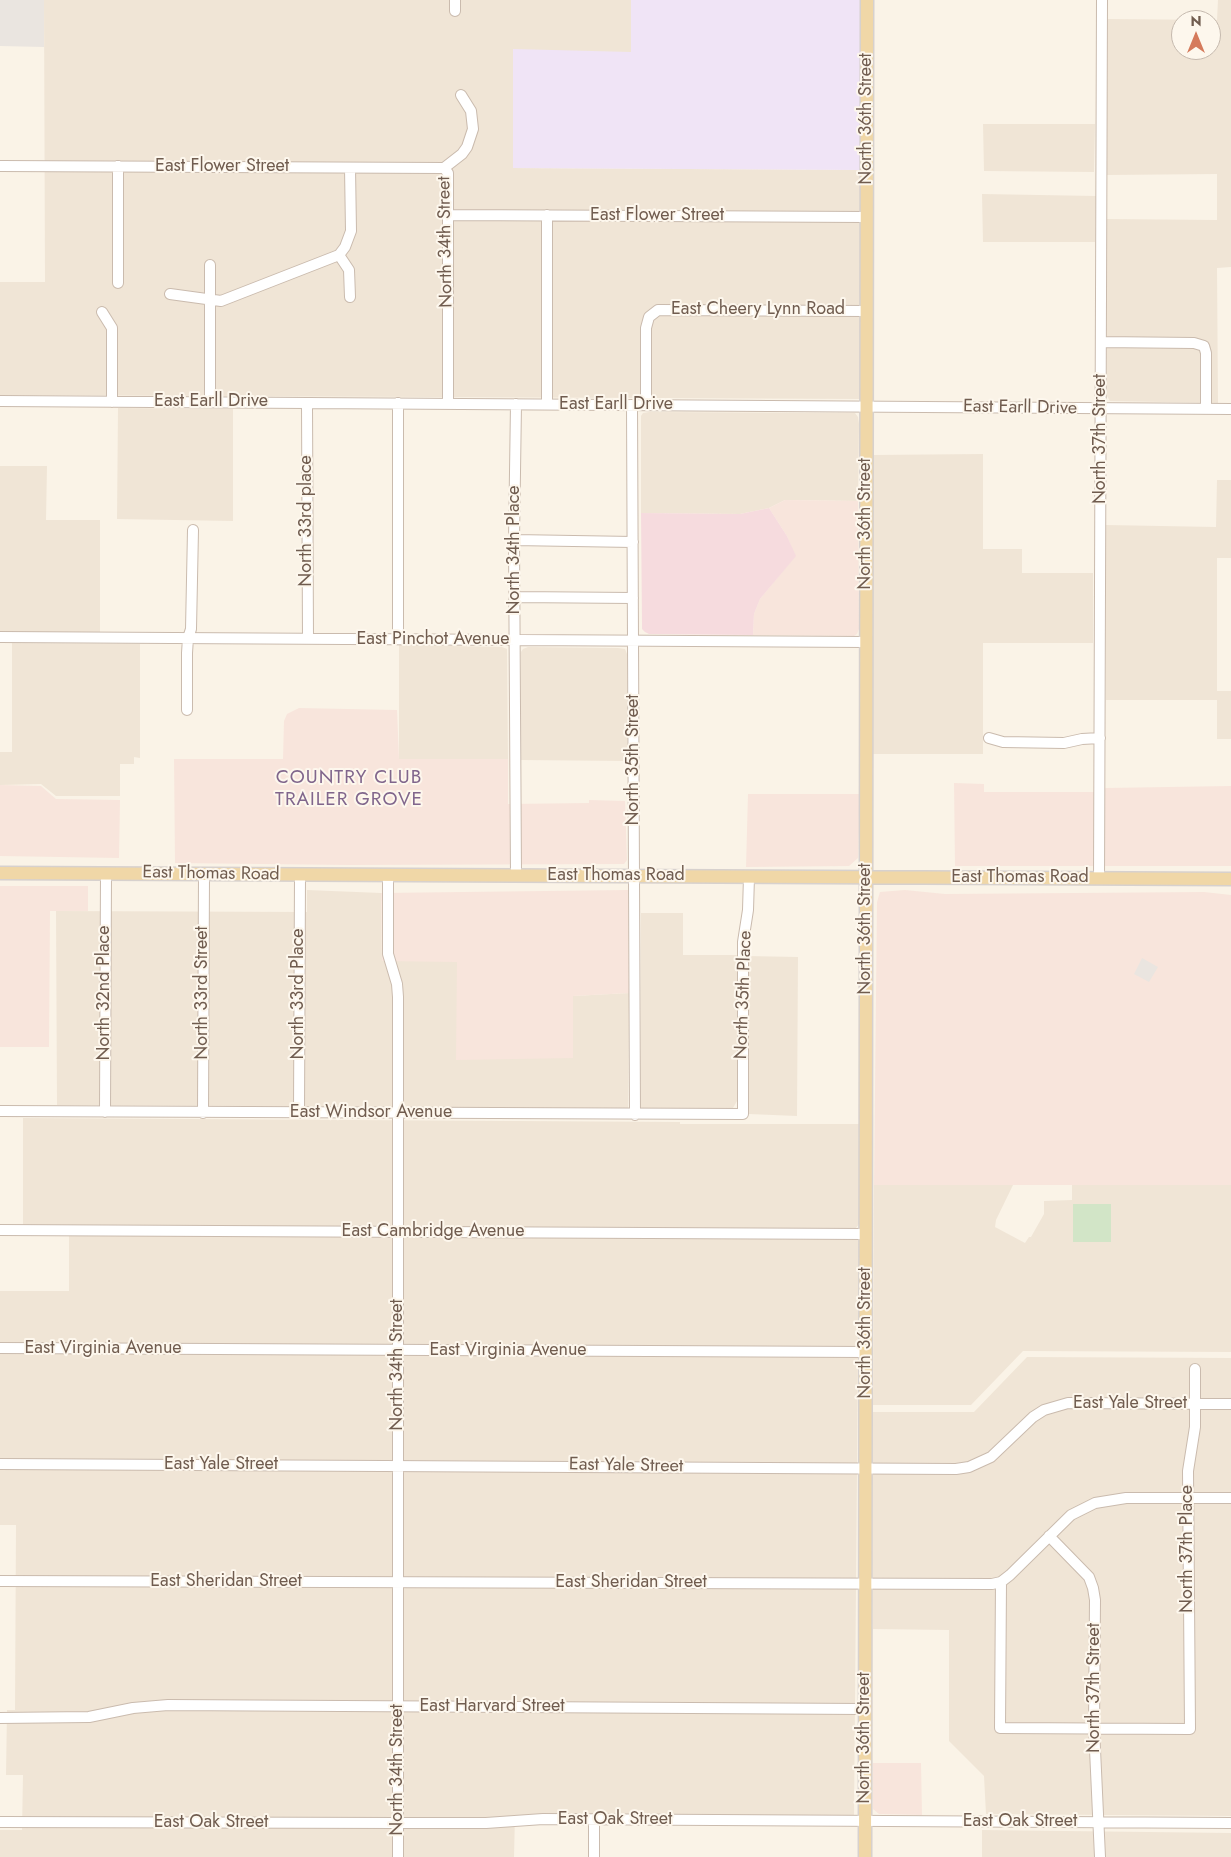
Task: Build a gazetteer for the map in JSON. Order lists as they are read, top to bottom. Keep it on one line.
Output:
{"streets":{"main road":["North 36th Street","East Thomas Road"],"street":["East Flower Street","North 34th Street","East Cheery Lynn Road","East Earll Drive","North 37th Street","North 33rd place","North 34th Place","East Pinchot Avenue","North 35th Street","North 32nd Place","North 33rd Street","North 33rd Place","North 35th Place","East Windsor Avenue","East Cambridge Avenue","East Virginia Avenue","East Yale Street","North 37th Place","East Sheridan Street","East Harvard Street","East Oak Street"]},"crossings":[["North 36th Street","East Flower Street"],["North 36th Street","East Cheery Lynn Road"],["North 36th Street","East Earll Drive"],["North 36th Street","East Pinchot Avenue"],["North 36th Street","East Thomas Road"],["North 36th Street","East Cambridge Avenue"],["North 36th Street","East Virginia Avenue"],["North 36th Street","East Yale Street"],["North 36th Street","East Sheridan Street"],["North 36th Street","East Harvard Street"],["North 36th Street","East Oak Street"],["East Flower Street","North 34th Street"],["North 34th Street","East Earll Drive"],["North 34th Street","East Thomas Road"],["North 34th Street","East Windsor Avenue"],["North 34th Street","East Cambridge Avenue"],["North 34th Street","East Virginia Avenue"],["North 34th Street","East Yale Street"],["North 34th Street","East Sheridan Street"],["North 34th Street","East Harvard Street"],["North 34th Street","East Oak Street"],["East Cheery Lynn Road","East Earll Drive"],["East Earll Drive","North 37th Street"],["East Earll Drive","North 33rd place"],["East Earll Drive","North 34th Place"],["East Earll Drive","North 35th Street"],["North 37th Street","East Thomas Road"],["North 37th Street","North 37th Place"],["North 37th Street","East Oak Street"],["North 33rd place","East Pinchot Avenue"],["North 34th Place","East Pinchot Avenue"],["North 34th Place","East Thomas Road"],["East Pinchot Avenue","North 35th Street"],["North 35th Street","East Thomas Road"],["North 35th Street","East Windsor Avenue"],["East Thomas Road","North 32nd Place"],["East Thomas Road","North 33rd Street"],["East Thomas Road","North 33rd Place"],["East Thomas Road","North 35th Place"],["North 32nd Place","East Windsor Avenue"],["North 33rd Street","East Windsor Avenue"],["North 33rd Place","East Windsor Avenue"],["North 35th Place","East Windsor Avenue"],["East Yale Street","North 37th Place"]],"districts":["COUNTRY CLUB TRAILER GROVE"],"north":"top"}
